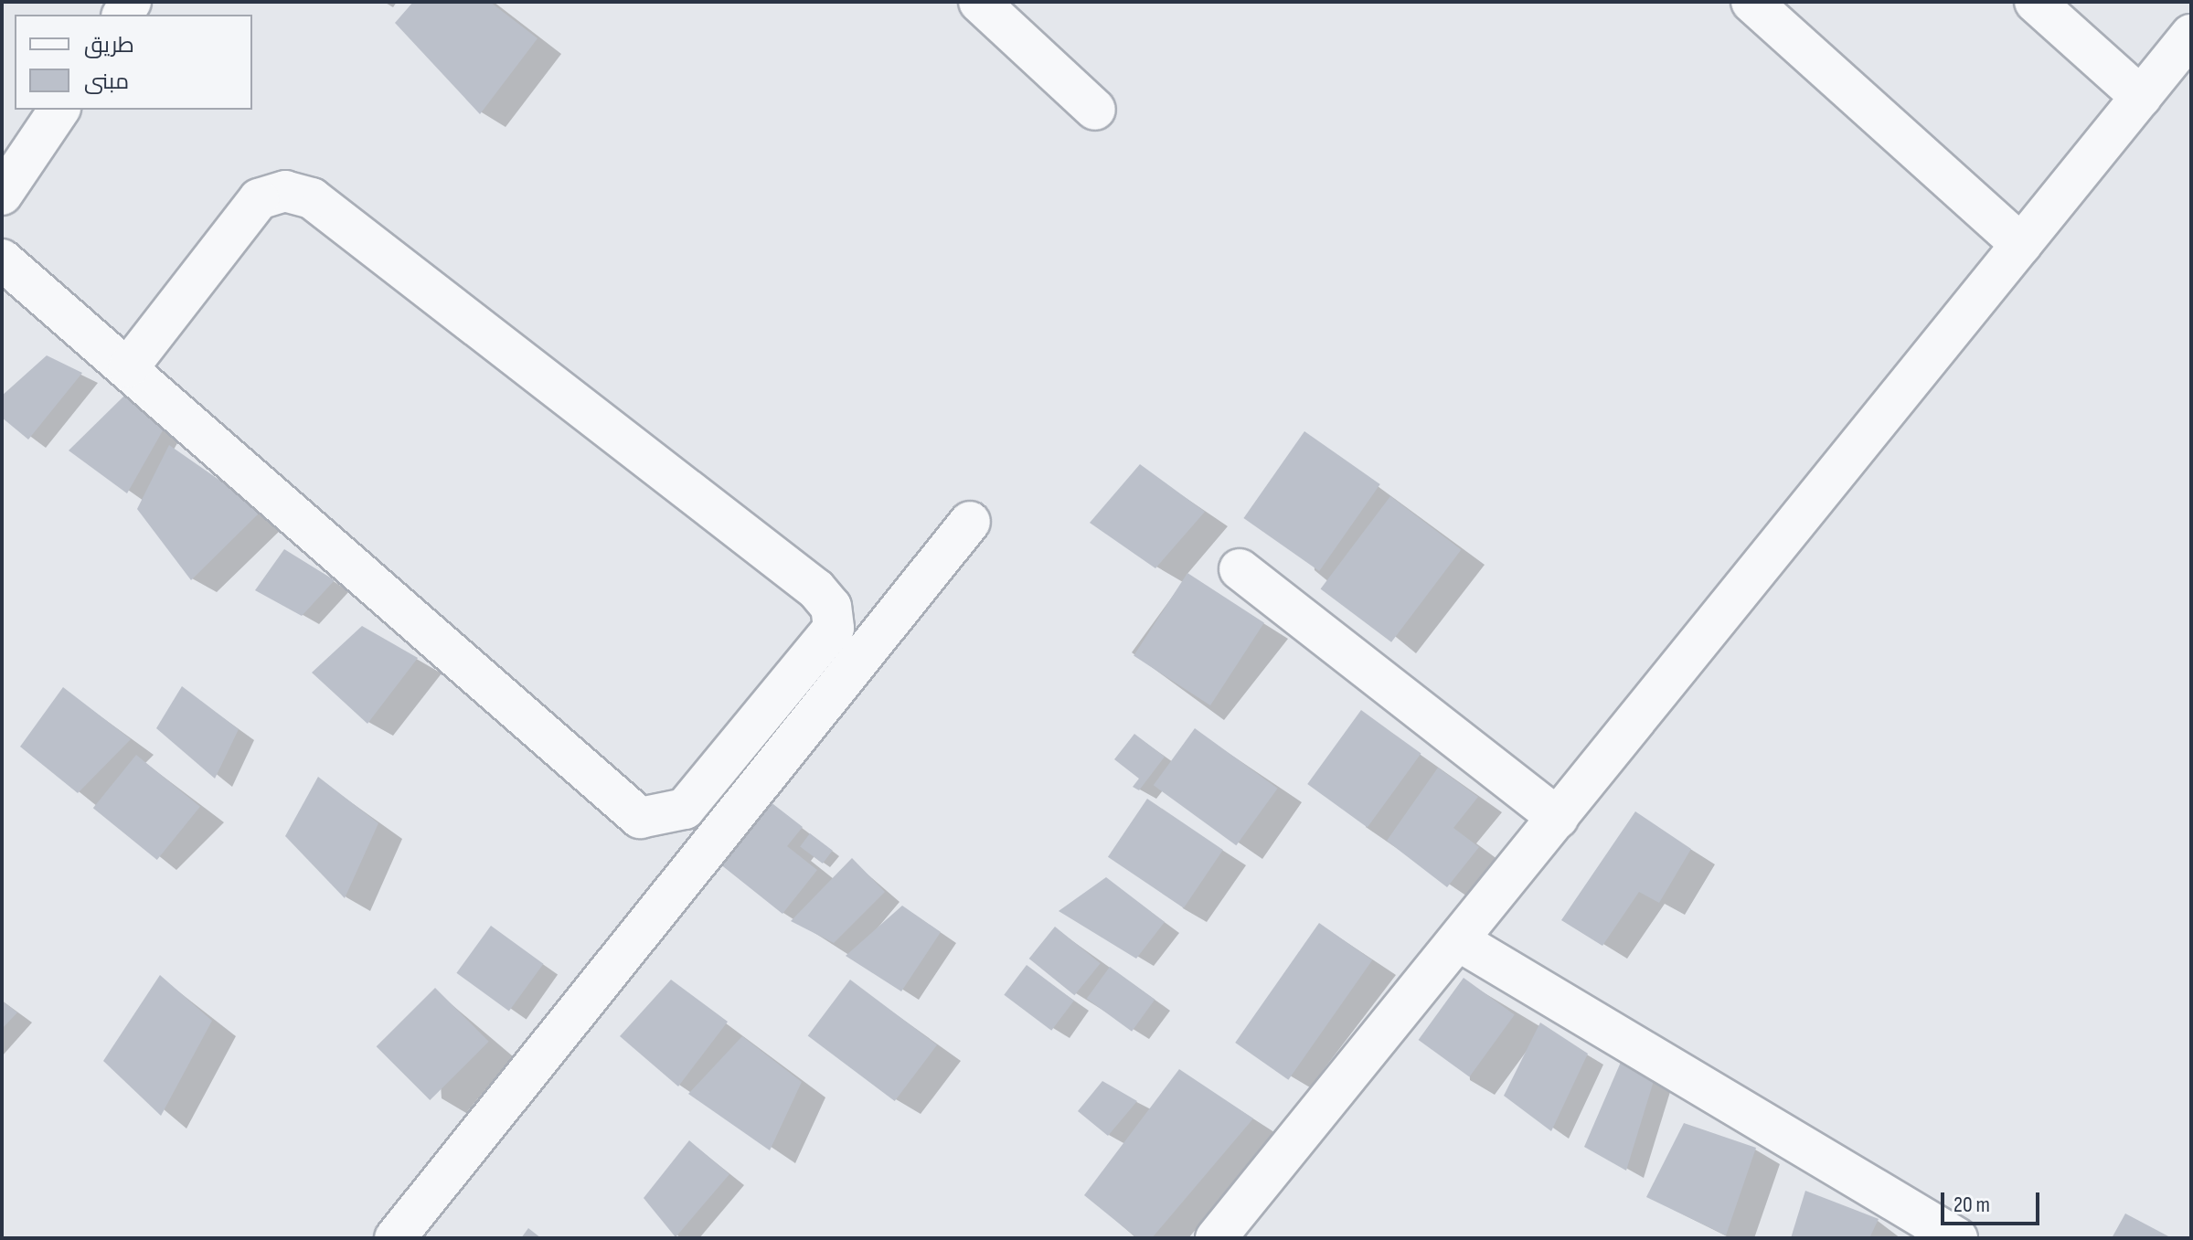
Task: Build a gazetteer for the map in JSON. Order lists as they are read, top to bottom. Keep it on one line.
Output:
{"legend":["طريق","مبنى"],"scale_bar":"20 m"}
